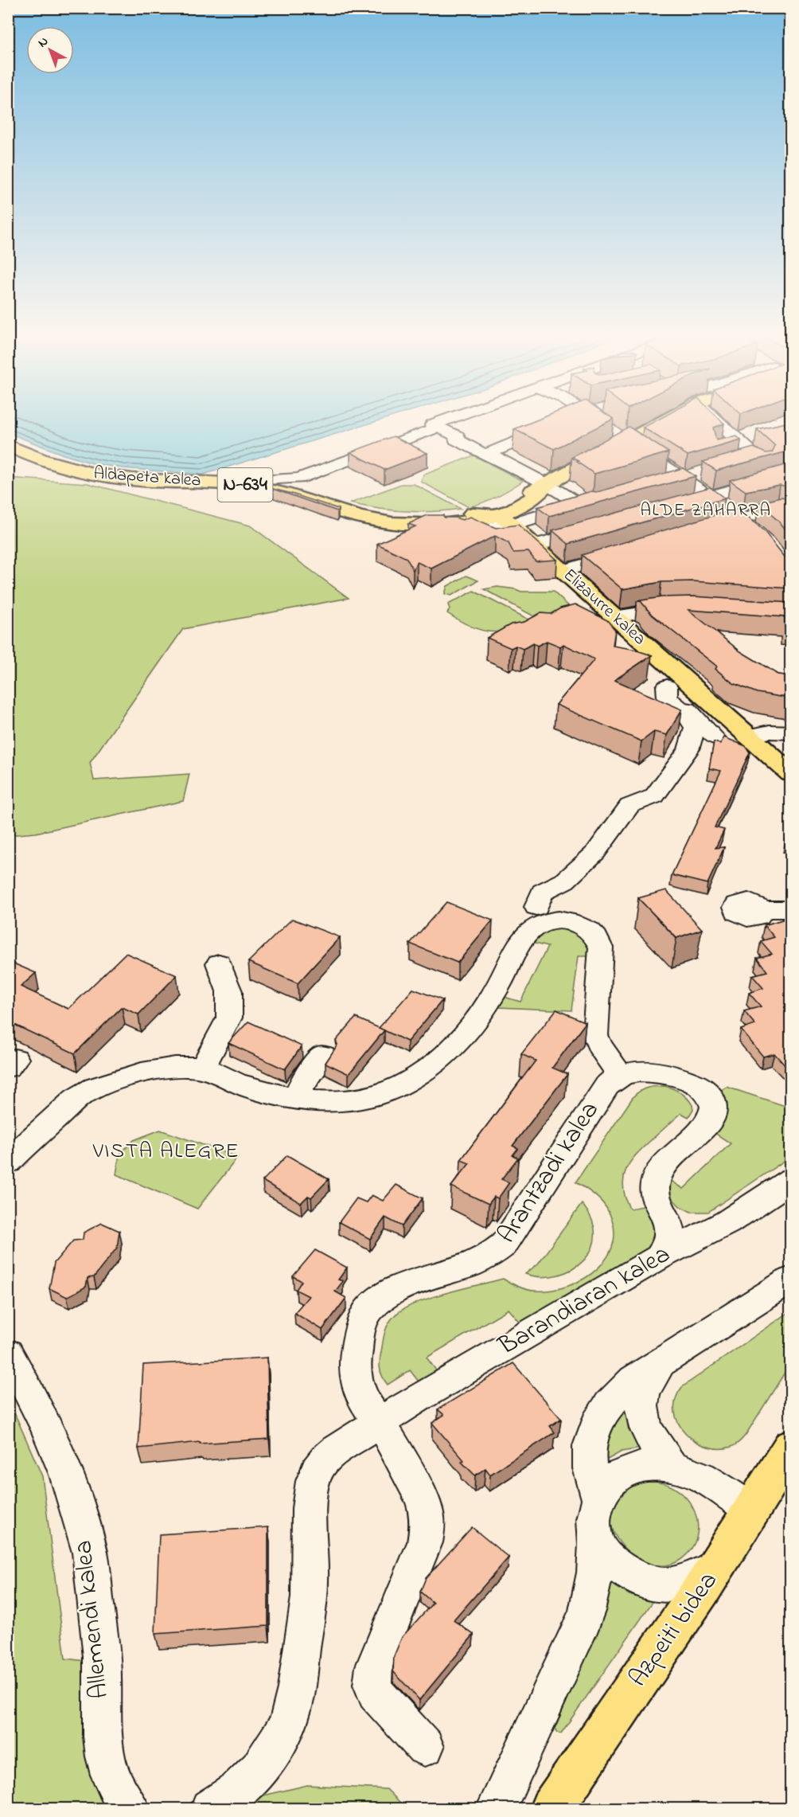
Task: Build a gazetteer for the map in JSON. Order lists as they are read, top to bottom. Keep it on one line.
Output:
{"streets":{"main road":["Aldapeta kalea","N-634","Elizaurre kalea","Azpeiti bidea"],"street":["Arantzadi kalea","Barandiaran kalea","Allemendi kalea"]},"crossings":[["Aldapeta kalea","N-634"],["Arantzadi kalea","Barandiaran kalea"]],"districts":["ALDE ZAHARRA","VISTA ALEGRE"],"north":"top left"}
